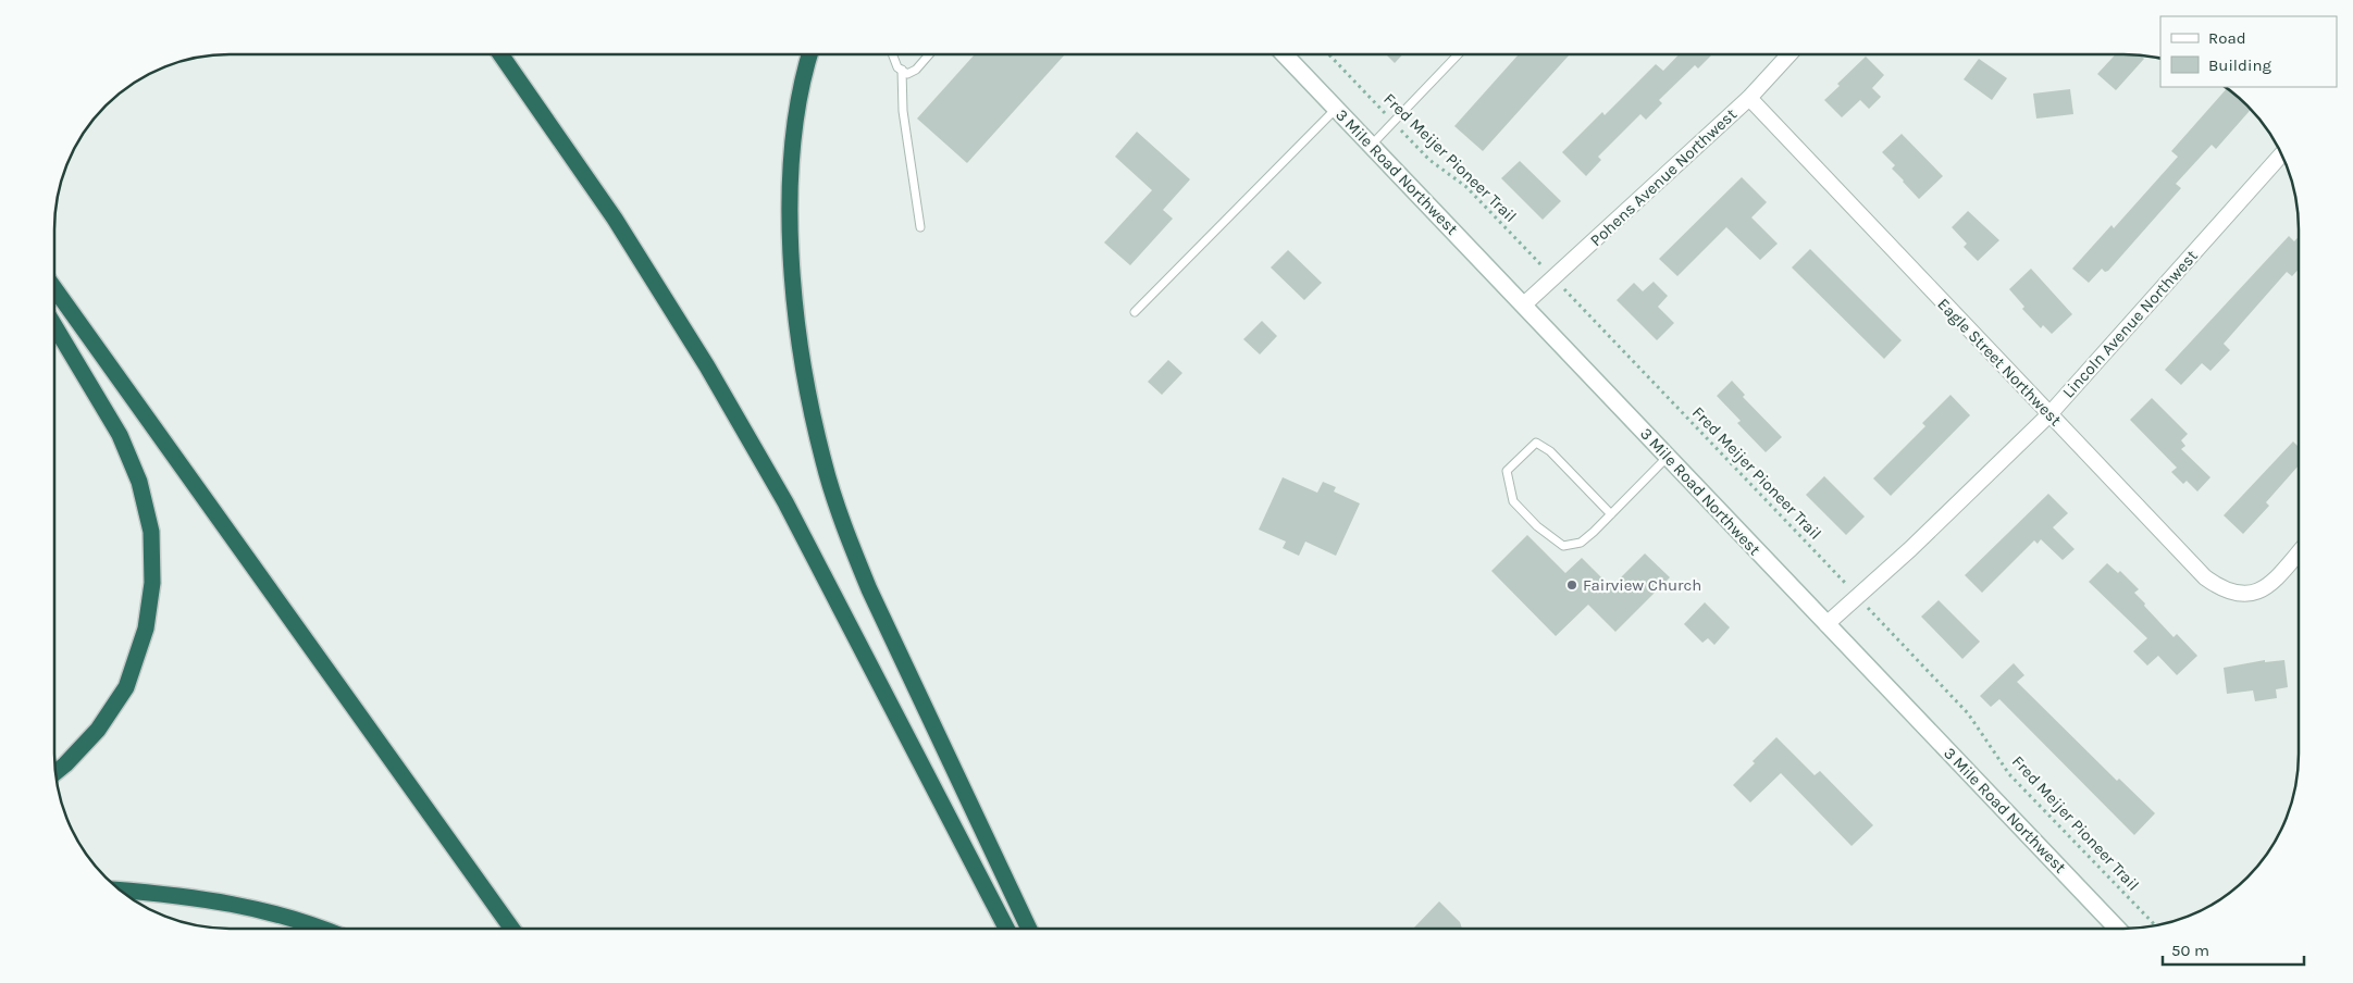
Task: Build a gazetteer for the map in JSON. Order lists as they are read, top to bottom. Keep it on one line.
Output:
{"streets":{"main road":["3 Mile Road Northwest"],"street":["Pohens Avenue Northwest","Lincoln Avenue Northwest","Eagle Street Northwest"],"path":["Fred Meijer Pioneer Trail"]},"crossings":[["Fred Meijer Pioneer Trail","Pohens Avenue Northwest"],["Fred Meijer Pioneer Trail","Lincoln Avenue Northwest"],["3 Mile Road Northwest","Pohens Avenue Northwest"],["3 Mile Road Northwest","Lincoln Avenue Northwest"],["Pohens Avenue Northwest","Eagle Street Northwest"],["Lincoln Avenue Northwest","Eagle Street Northwest"]],"places":["Fairview Church"],"legend":["Road","Building"],"scale_bar":"50 m"}
